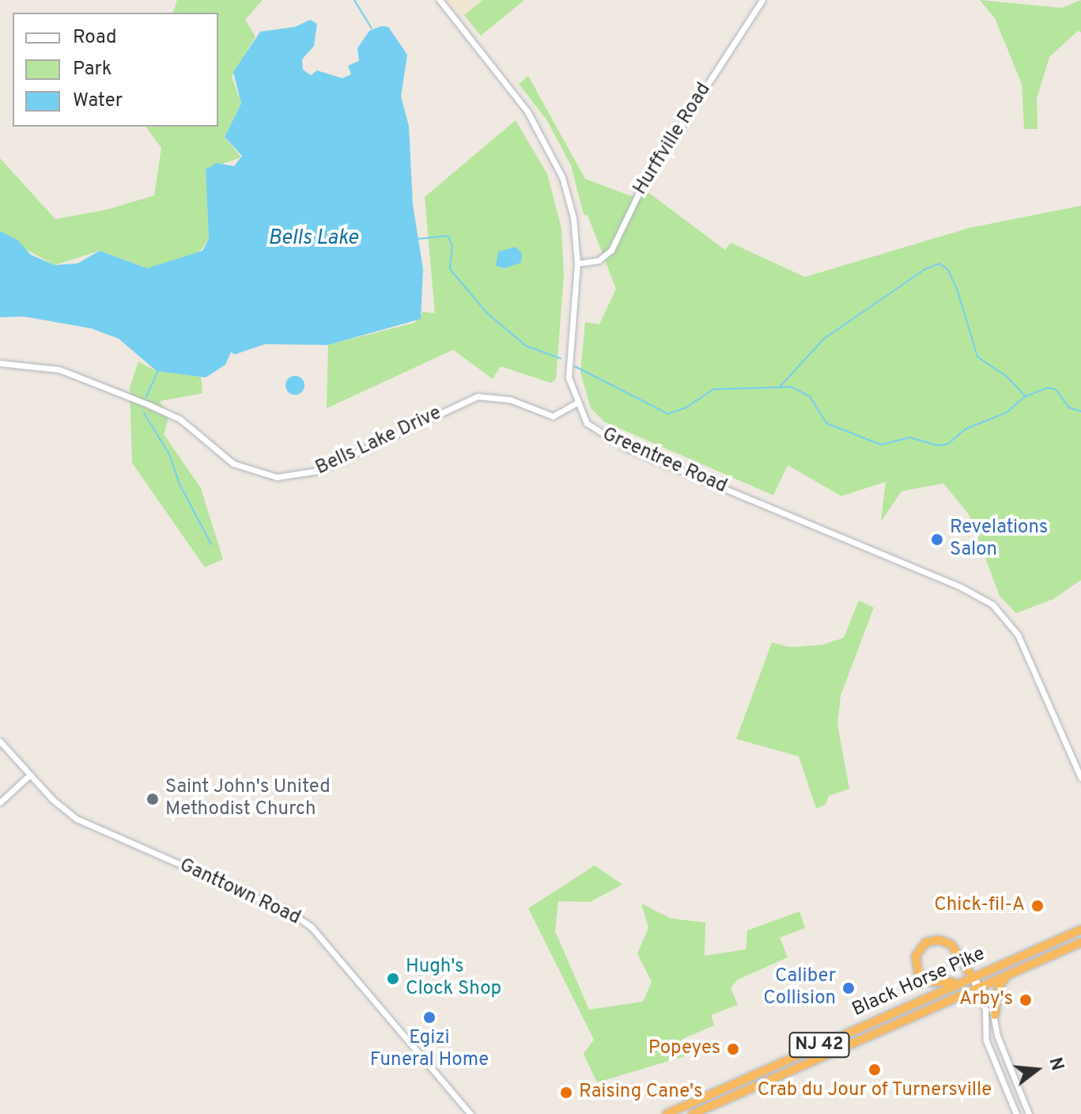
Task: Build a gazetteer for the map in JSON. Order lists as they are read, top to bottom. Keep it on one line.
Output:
{"streets":{"highway":["Black Horse Pike","NJ 42"],"street":["Hurffville Road","Bells Lake Drive","Greentree Road","Ganttown Road"]},"crossings":[["Hurffville Road","Greentree Road"],["Bells Lake Drive","Greentree Road"]],"water":["Bells Lake"],"places":["Revelations Salon","Saint John's United Methodist Church","Chick-fil-A","Hugh's Clock Shop","Caliber Collision","Arby's","Egizi Funeral Home","Popeyes","Crab du Jour of Turnersville","Raising Cane's"],"legend":["Road","Park","Water"],"north":"right"}
